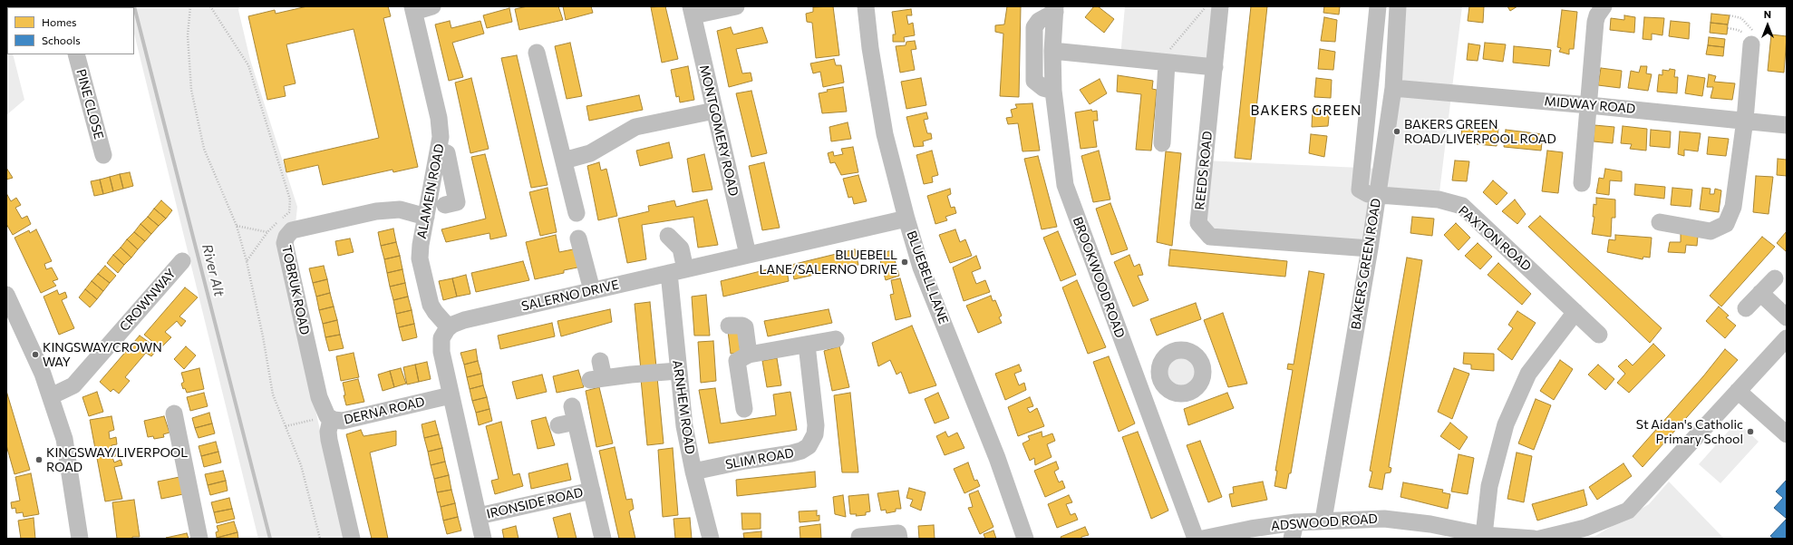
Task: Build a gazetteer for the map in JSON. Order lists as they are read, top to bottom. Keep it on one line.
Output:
{"streets":{"street":["PINE CLOSE","MIDWAY ROAD","MONTGOMERY ROAD","REEDS ROAD","ALAMEIN ROAD","PAXTON ROAD","BAKERS GREEN ROAD","BLUEBELL LANE","BROOKWOOD ROAD","TOBRUK ROAD","SALERNO DRIVE","CROWNWAY","ARNHEM ROAD","DERNA ROAD","SLIM ROAD","IRONSIDE ROAD","ADSWOOD ROAD"]},"crossings":[["MIDWAY ROAD","BAKERS GREEN ROAD"],["MONTGOMERY ROAD","SALERNO DRIVE"],["REEDS ROAD","BAKERS GREEN ROAD"],["ALAMEIN ROAD","TOBRUK ROAD"],["ALAMEIN ROAD","SALERNO DRIVE"],["PAXTON ROAD","BAKERS GREEN ROAD"],["BAKERS GREEN ROAD","ADSWOOD ROAD"],["BLUEBELL LANE","SALERNO DRIVE"],["TOBRUK ROAD","DERNA ROAD"],["SALERNO DRIVE","ARNHEM ROAD"],["ARNHEM ROAD","SLIM ROAD"]],"districts":["BAKERS GREEN"],"water":["River Alt"],"places":["BAKERS GREEN ROAD/LIVERPOOL ROAD","BLUEBELL LANE/SALERNO DRIVE","KINGSWAY/CROWN WAY","St Aidan's Catholic Primary School","KINGSWAY/LIVERPOOL ROAD"],"legend":["Homes","Schools"],"north":"top"}
